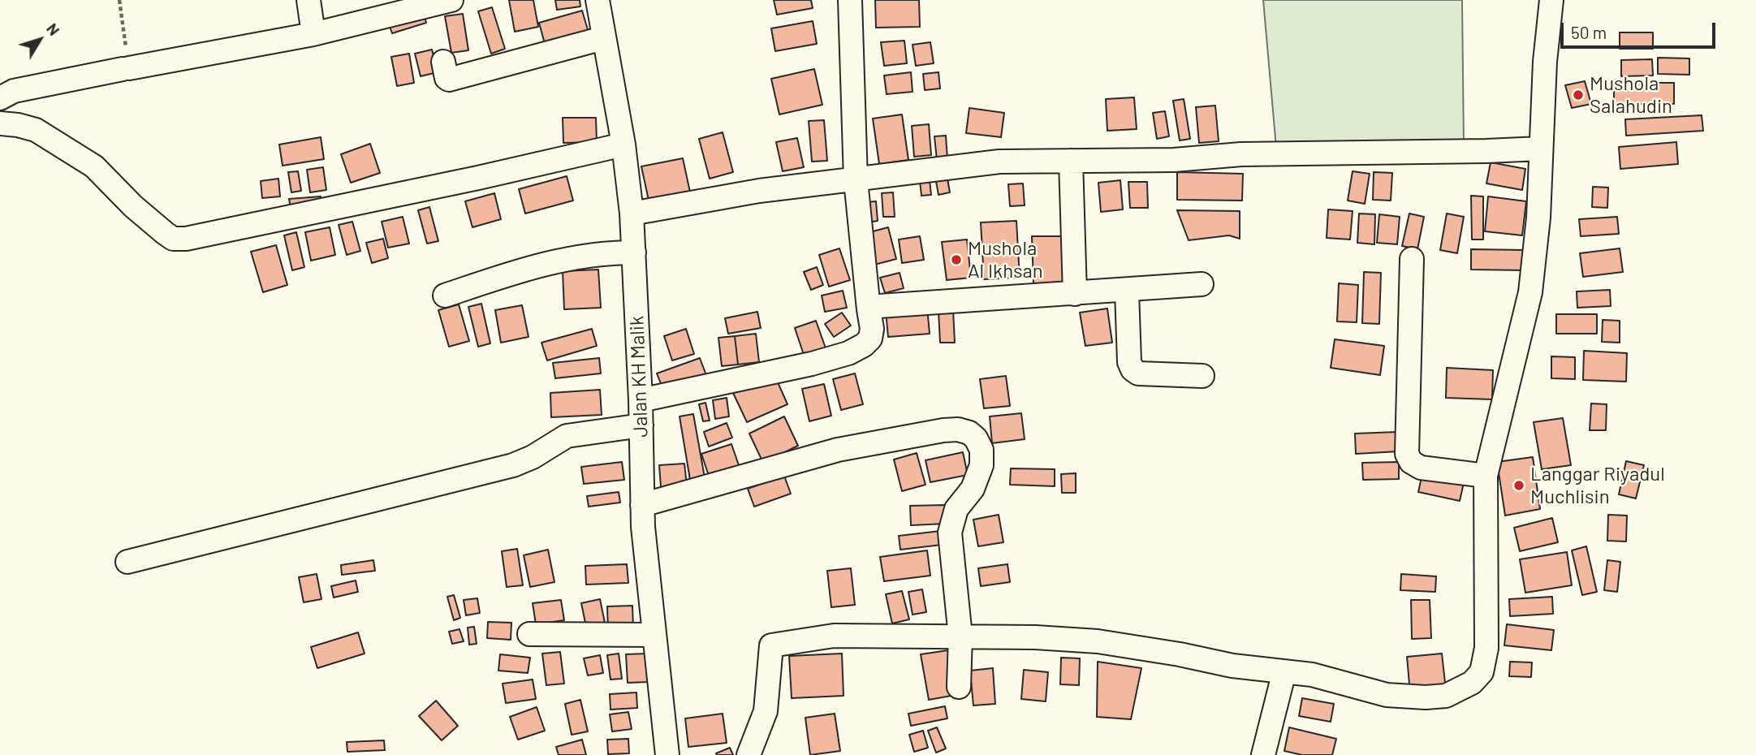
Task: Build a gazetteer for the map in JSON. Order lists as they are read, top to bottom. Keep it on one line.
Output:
{"streets":{"street":["Jalan KH Malik"]},"places":["Mushola Salahudin","Mushola Al Ikhsan","Langgar Riyadul Muchlisin"],"scale_bar":"50 m","north":"top right"}
